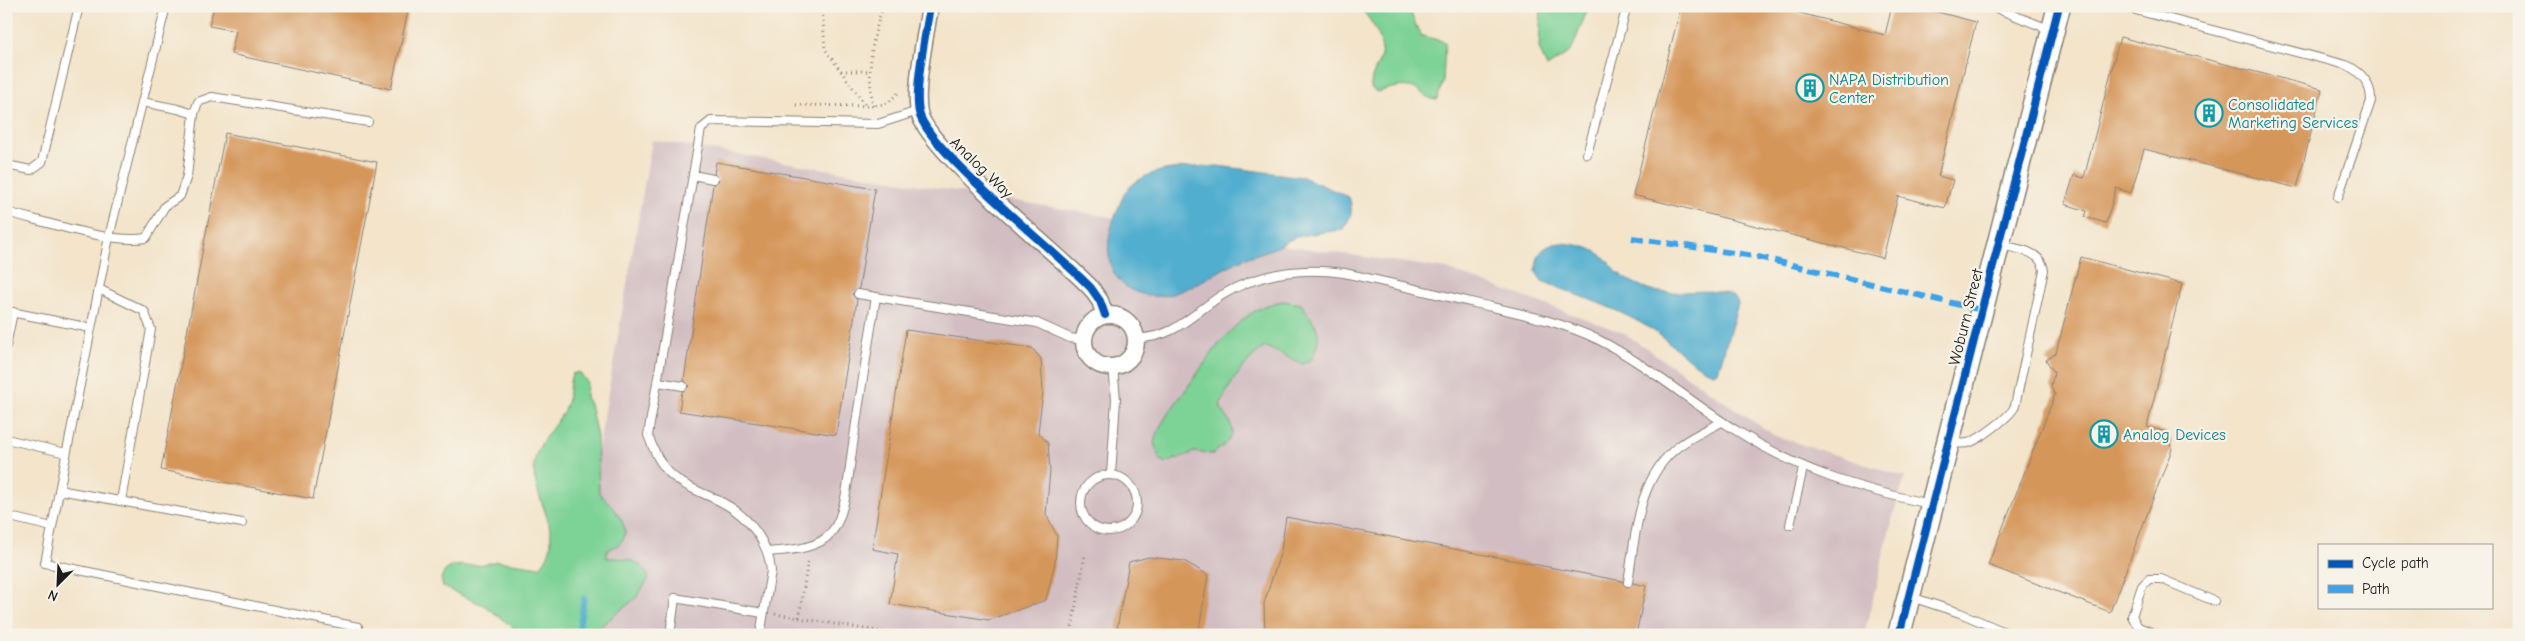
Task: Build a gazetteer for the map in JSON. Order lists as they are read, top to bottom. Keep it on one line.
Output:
{"streets":{"street":["Analog Way","Woburn Street"]},"places":{"building":["NAPA Distribution Center","Consolidated Marketing Services","Analog Devices"]},"legend":["Cycle path","Path"],"north":"bottom left"}
